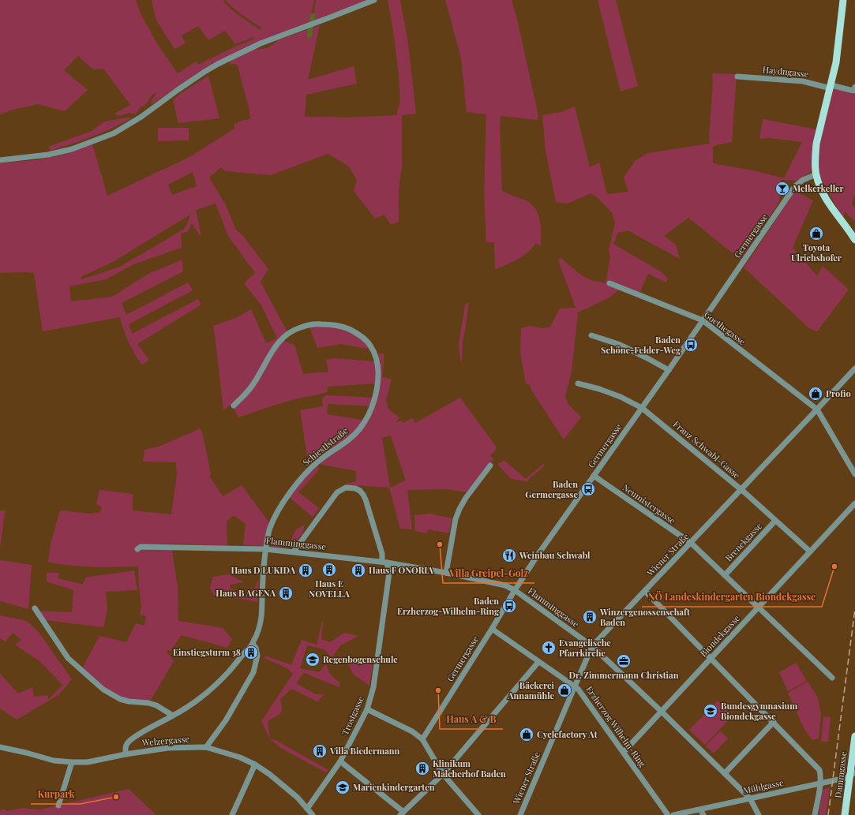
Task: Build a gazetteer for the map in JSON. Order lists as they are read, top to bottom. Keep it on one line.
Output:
{"streets":{"main road":["Dammgasse"],"street":["Haydngasse","Germergasse","Goethegasse","Schiestlstraße","Franz Schwabl-Gasse","Neumistergasse","Brenekgasse","Flamminggasse","Wiener Straße","Biondekgasse","Trostgasse","Erzherzog Wilhelm-Ring","Welzergasse","Mühlgasse"]},"crossings":[["Germergasse","Goethegasse"],["Germergasse","Franz Schwabl-Gasse"],["Germergasse","Neumistergasse"],["Germergasse","Flamminggasse"],["Germergasse","Erzherzog Wilhelm-Ring"],["Goethegasse","Wiener Straße"],["Schiestlstraße","Flamminggasse"],["Schiestlstraße","Welzergasse"],["Franz Schwabl-Gasse","Brenekgasse"],["Franz Schwabl-Gasse","Wiener Straße"],["Franz Schwabl-Gasse","Biondekgasse"],["Neumistergasse","Brenekgasse"],["Neumistergasse","Wiener Straße"],["Neumistergasse","Biondekgasse"],["Flamminggasse","Wiener Straße"],["Flamminggasse","Biondekgasse"],["Flamminggasse","Trostgasse"],["Flamminggasse","Mühlgasse"],["Wiener Straße","Erzherzog Wilhelm-Ring"],["Biondekgasse","Erzherzog Wilhelm-Ring"],["Trostgasse","Welzergasse"],["Dammgasse","Mühlgasse"]],"places":{"bar":["Melkerkeller"],"shop":["Toyota Ulrichshofer","Profio","Bäckerei Annamühle","Cyclefactory At"],"bus stop":["Baden Schöne-Felder-Weg","Baden Germergasse","Baden Erzherzog-Wilhelm-Ring"],"other":["Villa Greipel-Golz","NÖ Landeskindergarten Biondekgasse","Haus A & B","Kurpark"],"restaurant":["Weinbau Schwabl"],"building":["Haus E NOVELLA","Haus D LUKIDA","Haus F ONORIA","Haus B AGENA","Winzergenossenschaft Baden","Einstiegsturm 38","Villa Biedermann","Klinikum Malcherhof Baden"],"church":["Evangelische Pfarrkirche"],"school or university":["Regenbogenschule","Bundesgymnasium Biondekgasse","Marienkindergarten"],"office":["Dr. Zimmermann Christian"]}}
